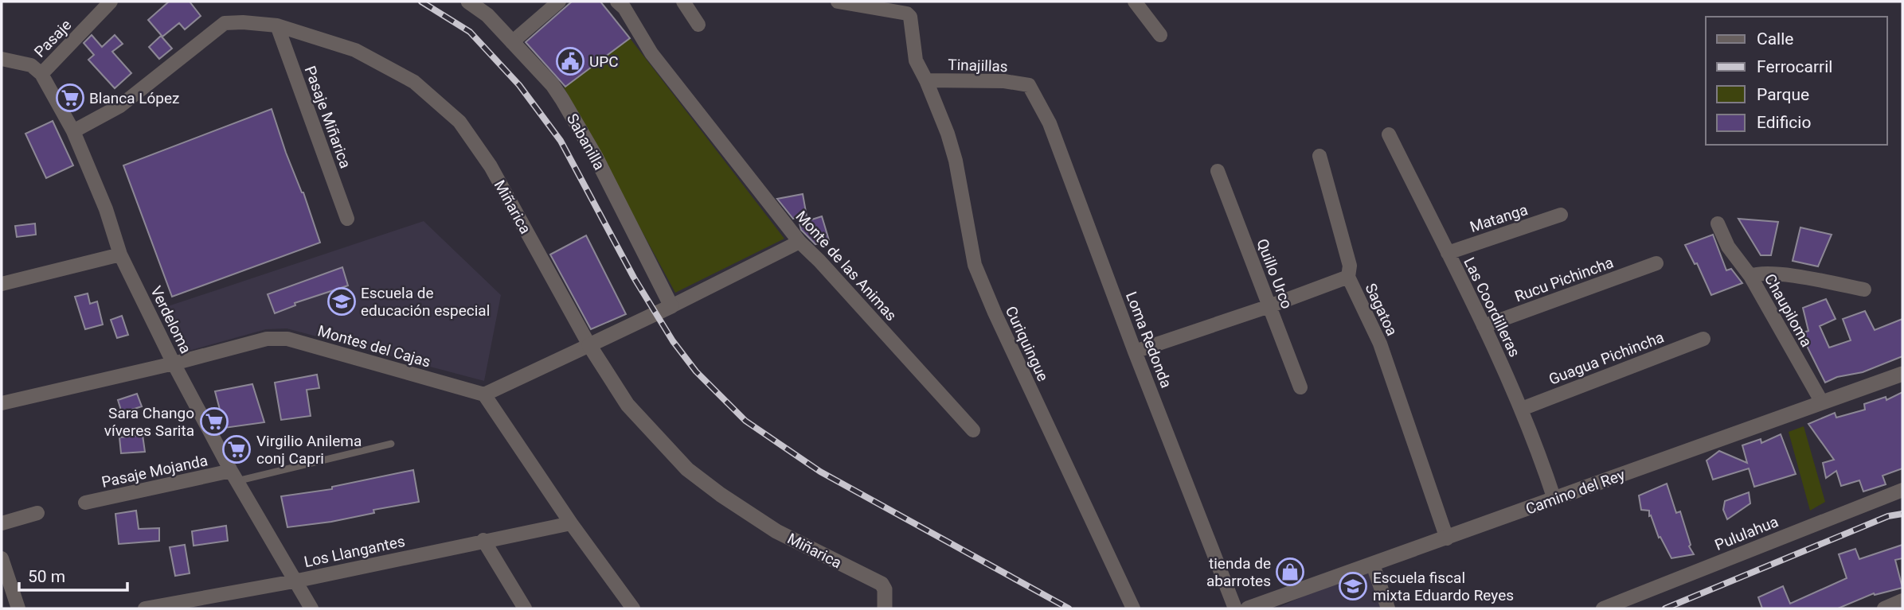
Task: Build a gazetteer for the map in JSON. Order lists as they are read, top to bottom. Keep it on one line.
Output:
{"streets":{"street":["Pasaje","Tinajillas","Pasaje Miñarica","Sabanilla","Miñarica","Matanga","Monte de las Animas","Quillo Urco","Rucu Pichincha","Las Coordilleras","Sagatoa","Chaupiloma","Verdeloma","Loma Redonda","Curiquingue","Montes del Cajas","Guagua Pichincha","Pasaje Mojanda","Camino del Rey","Pululahua","Los Llangantes"]},"crossings":[["Pasaje","Verdeloma"],["Tinajillas","Loma Redonda"],["Tinajillas","Curiquingue"],["Pasaje Miñarica","Miñarica"],["Miñarica","Verdeloma"],["Matanga","Las Coordilleras"],["Quillo Urco","Sagatoa"],["Rucu Pichincha","Las Coordilleras"],["Las Coordilleras","Guagua Pichincha"],["Las Coordilleras","Camino del Rey"],["Sagatoa","Loma Redonda"],["Sagatoa","Camino del Rey"],["Chaupiloma","Camino del Rey"],["Verdeloma","Montes del Cajas"],["Verdeloma","Pasaje Mojanda"],["Verdeloma","Los Llangantes"]],"places":{"public building":["UPC"],"supermarket":["Blanca López","Sara Chango víveres Sarita","Virgilio Anilema conj Capri"],"school or university":["Escuela de educación especial","Escuela fiscal mixta Eduardo Reyes"],"shop":["tienda de abarrotes"]},"legend":["Calle","Ferrocarril","Parque","Edificio"],"scale_bar":"50 m"}
